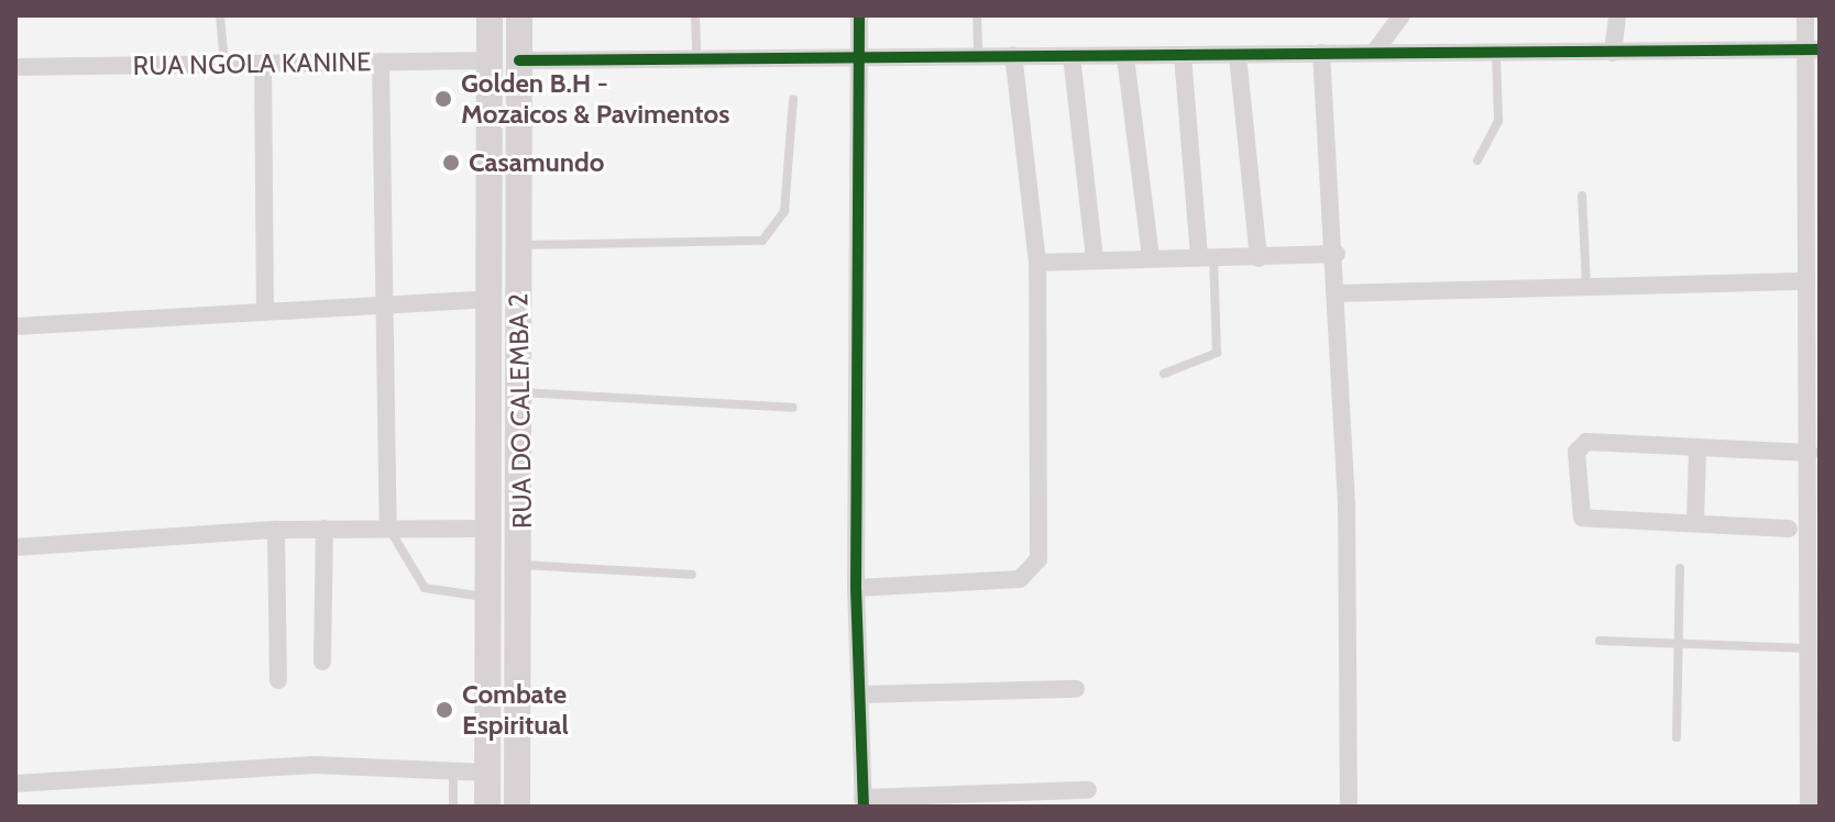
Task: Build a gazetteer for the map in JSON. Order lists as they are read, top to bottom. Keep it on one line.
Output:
{"streets":{"main road":["RUA DO CALEMBA 2"],"street":["RUA NGOLA KANINE"]},"crossings":[["RUA NGOLA KANINE","RUA DO CALEMBA 2"]],"places":["Golden B.H - Mozaicos & Pavimentos","Casamundo","Combate Espiritual"]}
